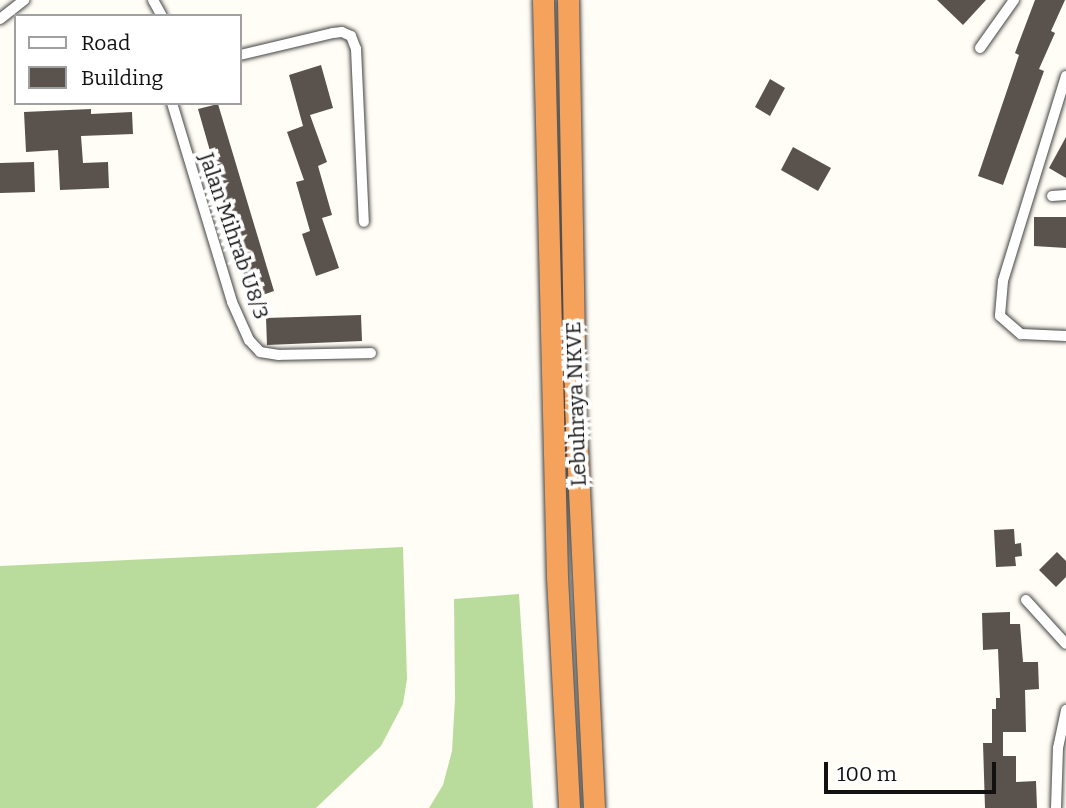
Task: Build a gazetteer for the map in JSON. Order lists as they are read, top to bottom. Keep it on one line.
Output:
{"streets":{"highway":["Lebuhraya NKVE"],"street":["Jalan Mihrab U8/3"]},"legend":["Road","Building"],"scale_bar":"100 m"}
